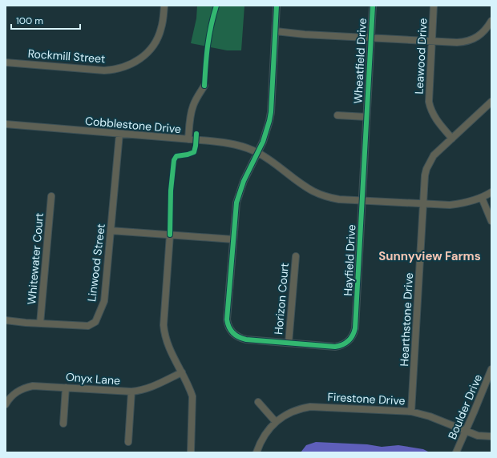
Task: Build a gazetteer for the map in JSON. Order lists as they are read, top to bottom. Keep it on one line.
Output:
{"streets":{"street":["Rockmill Street","Leawood Drive","Wheatfield Drive","Cobblestone Drive","Whitewater Court","Hayfield Drive","Linwood Street","Horizon Court","Hearthstone Drive","Onyx Lane","Firestone Drive","Boulder Drive"]},"crossings":[["Leawood Drive","Hearthstone Drive"],["Wheatfield Drive","Hayfield Drive"],["Cobblestone Drive","Hayfield Drive"],["Cobblestone Drive","Linwood Street"],["Cobblestone Drive","Hearthstone Drive"],["Whitewater Court","Linwood Street"],["Hayfield Drive","Horizon Court"],["Hearthstone Drive","Firestone Drive"],["Firestone Drive","Boulder Drive"]],"districts":["Sunnyview Farms"],"scale_bar":"100 m"}
